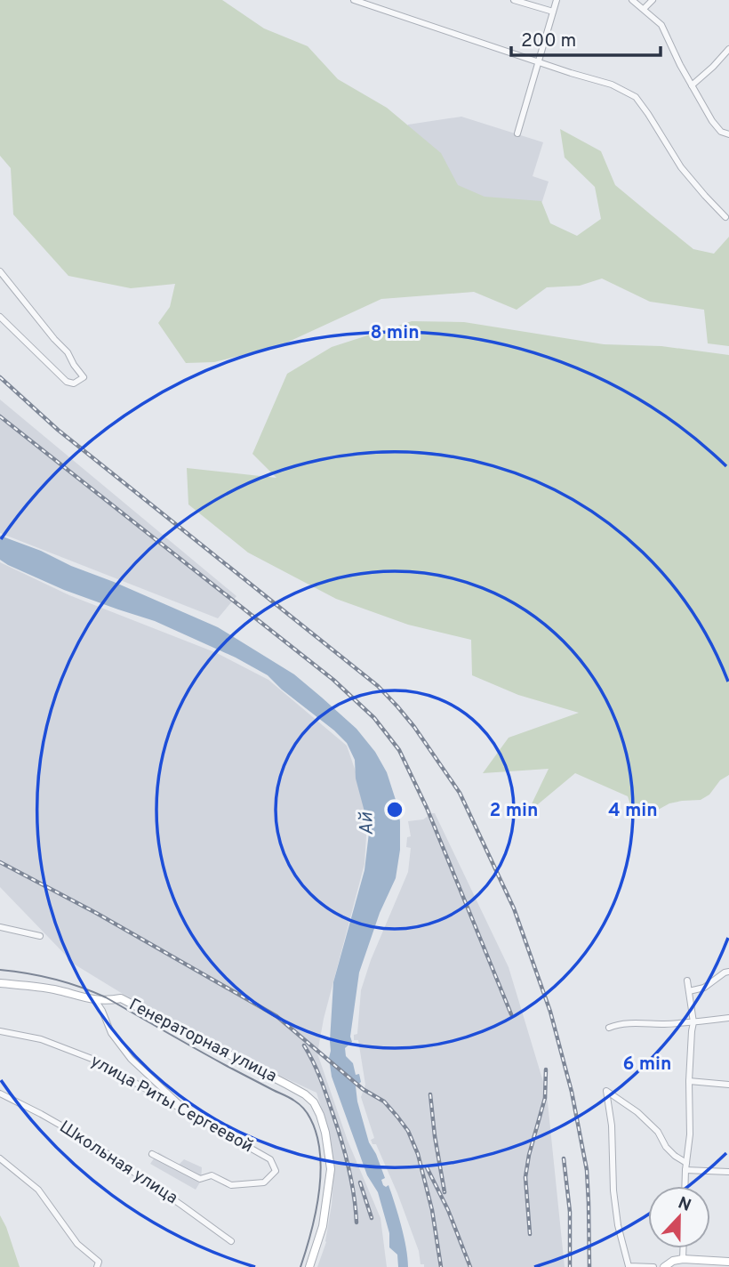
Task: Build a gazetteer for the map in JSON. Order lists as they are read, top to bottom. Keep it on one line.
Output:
{"streets":{"main road":["Генераторная улица"],"street":["улица Риты Сергеевой","Школьная улица"]},"water":["Ай"],"scale_bar":"200 m","north":"top","rings":["8 min","2 min","4 min","6 min"]}
